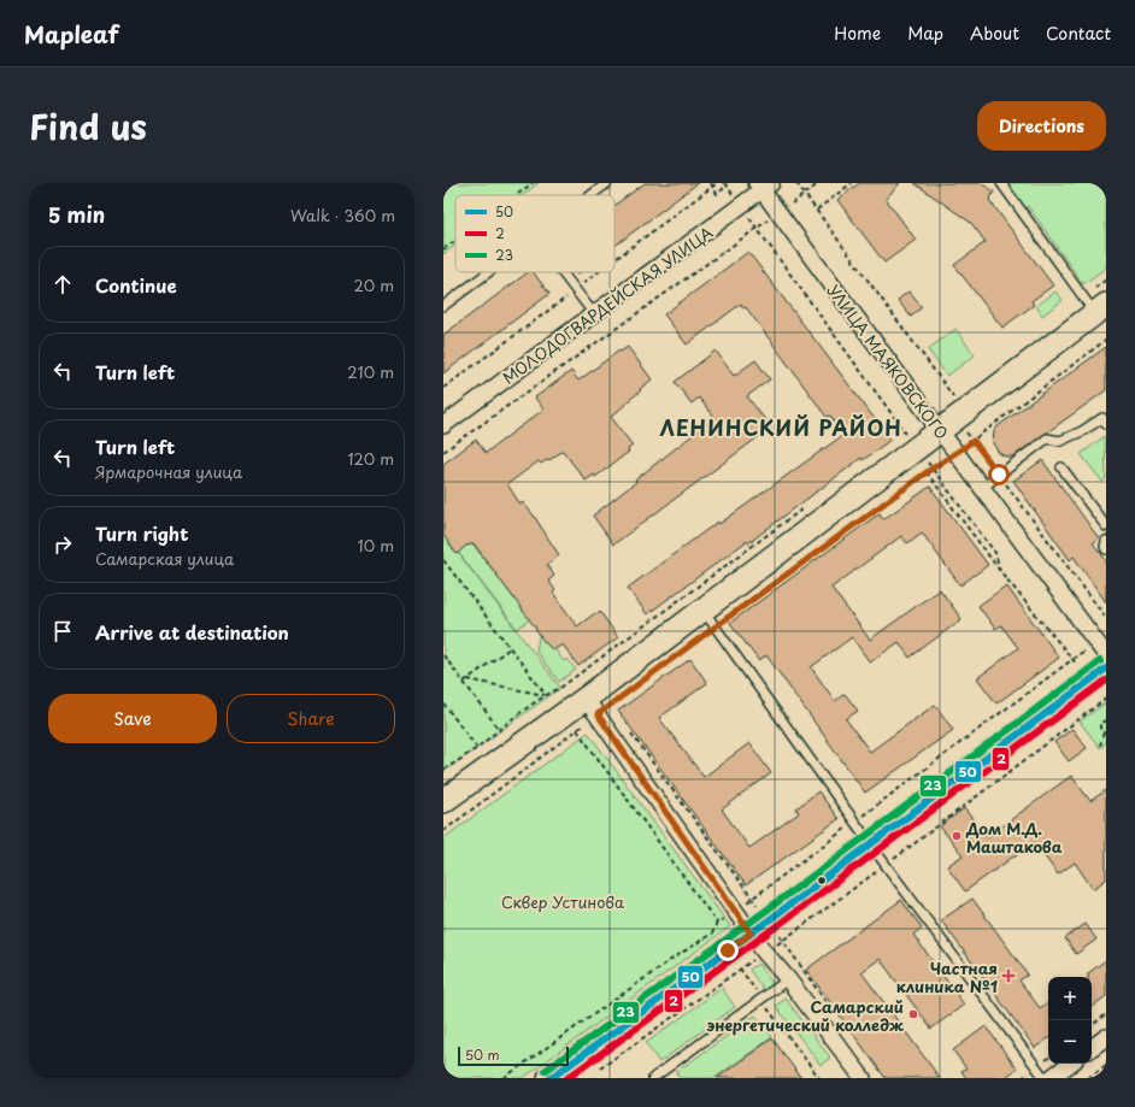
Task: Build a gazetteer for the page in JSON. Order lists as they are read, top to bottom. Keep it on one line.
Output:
{"streets":{"street":["МОЛОДОГВАРДЕЙСКАЯ УЛИЦА","УЛИЦА МАЯКОВСКОГО"]},"crossings":[["МОЛОДОГВАРДЕЙСКАЯ УЛИЦА","УЛИЦА МАЯКОВСКОГО"]],"districts":["ЛЕНИНСКИЙ РАЙОН"],"parks":["Сквер Устинова"],"places":{"other":["Дом М.Д. Маштакова","Самарский энергетический колледж"],"health":["Частная клиника №1"]},"lines":["transit line 23","transit line 50","transit line 2"],"legend":["50","2","23"],"scale_bar":"50 m","page":{"header":"Mapleaf","nav":["Home","Map","About","Contact"],"title":"Find us","buttons":["Directions",["Save","Share"]],"heading":["5 min","Walk · 360 m"],"list":[["Continue","20 m"],["Turn left","210 m"],["Turn left","Ярмарочная улица","120 m"],["Turn right","Самарская улица","10 m"],"Arrive at destination"],"map_buttons":["+","−"],"scale":"50 m"}}
